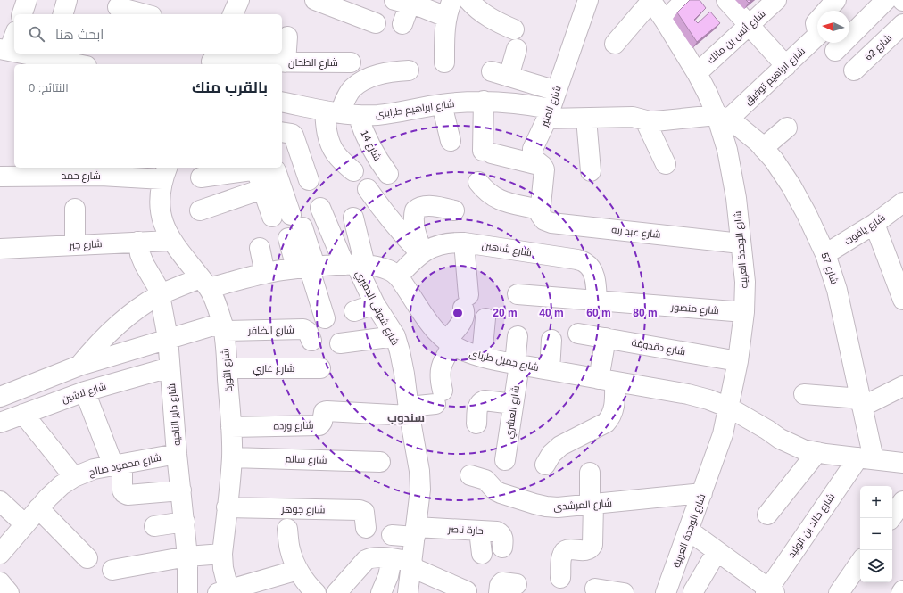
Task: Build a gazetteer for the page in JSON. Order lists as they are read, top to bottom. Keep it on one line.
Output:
{"streets":{"street":["شارع أنس بن مالك","شارع 62","شارع الطحان","شارع ابراهيم توفيق","شارع المنير","شارع ابراهيم طراباى","شارع 14","شارع حمد","شارع ياقوت","شارع عبد ربه","شارع جبر","شارع شاهين","شارع الوحدة العربية","شارع 57","شارع شوقى الدميري","شارع منصور","شارع الظافر","شارع دقدوقة","شارع جميل طرباى","شارع غازي","شارع الثورة","شارع لاشين","شارع العشري","شارع داير الناحيه","شارع ورده","شارع سالم","شارع محمود صالح","شارع المرشدى","شارع جوهر","شارع خالد بن الوليد","حارة ناصر"]},"crossings":[["شارع أنس بن مالك","شارع الوحدة العربية"],["شارع ابراهيم توفيق","شارع ابراهيم طراباى"],["شارع ابراهيم توفيق","شارع الوحدة العربية"],["شارع ابراهيم توفيق","شارع 57"],["شارع المنير","شارع ابراهيم طراباى"],["شارع ابراهيم طراباى","شارع 14"],["شارع ابراهيم طراباى","شارع الوحدة العربية"],["شارع ابراهيم طراباى","شارع 57"],["شارع حمد","شارع الثورة"],["شارع ياقوت","شارع 57"],["شارع عبد ربه","شارع الوحدة العربية"],["شارع جبر","شارع الثورة"],["شارع جبر","شارع داير الناحيه"],["شارع شاهين","شارع منصور"],["شارع شاهين","شارع جميل طرباى"],["شارع الوحدة العربية","شارع 57"],["شارع الوحدة العربية","شارع منصور"],["شارع الوحدة العربية","شارع دقدوقة"],["شارع الوحدة العربية","شارع جميل طرباى"],["شارع الوحدة العربية","شارع المرشدى"],["شارع 57","شارع خالد بن الوليد"],["شارع شوقى الدميري","شارع جميل طرباى"],["شارع شوقى الدميري","شارع ورده"],["شارع شوقى الدميري","حارة ناصر"],["شارع الظافر","شارع الثورة"],["شارع جميل طرباى","شارع الثورة"],["شارع جميل طرباى","شارع العشري"],["شارع جميل طرباى","شارع داير الناحيه"],["شارع غازي","شارع الثورة"],["شارع الثورة","شارع ورده"],["شارع الثورة","شارع سالم"],["شارع الثورة","شارع جوهر"],["شارع لاشين","شارع داير الناحيه"],["شارع داير الناحيه","شارع محمود صالح"]],"districts":["سندوب"],"north":"left","page":{"search":"ابحث هنا","heading":["بالقرب منك","النتائج: 0"],"map_buttons":["+","−"]},"rings":["20 m","40 m","60 m","80 m"]}
